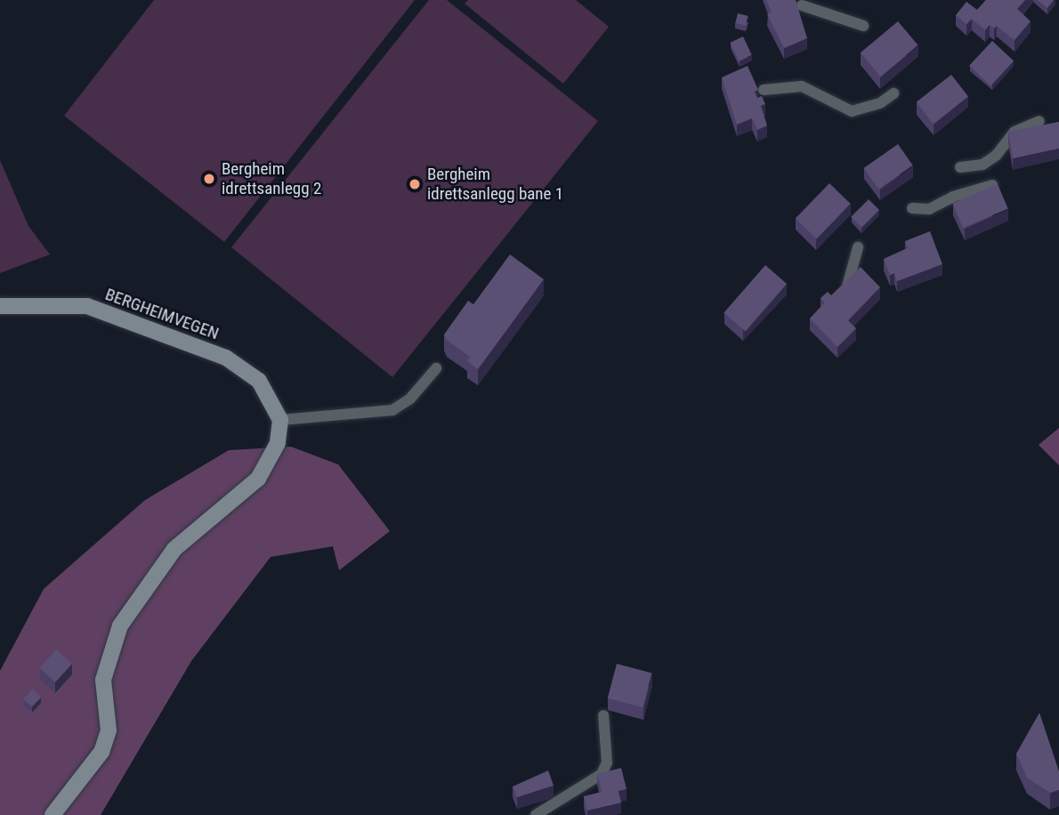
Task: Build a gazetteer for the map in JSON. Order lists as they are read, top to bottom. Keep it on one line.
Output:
{"streets":{"street":["BERGHEIMVEGEN"]},"places":["Bergheim idrettsanlegg 2","Bergheim idrettsanlegg bane 1"]}
